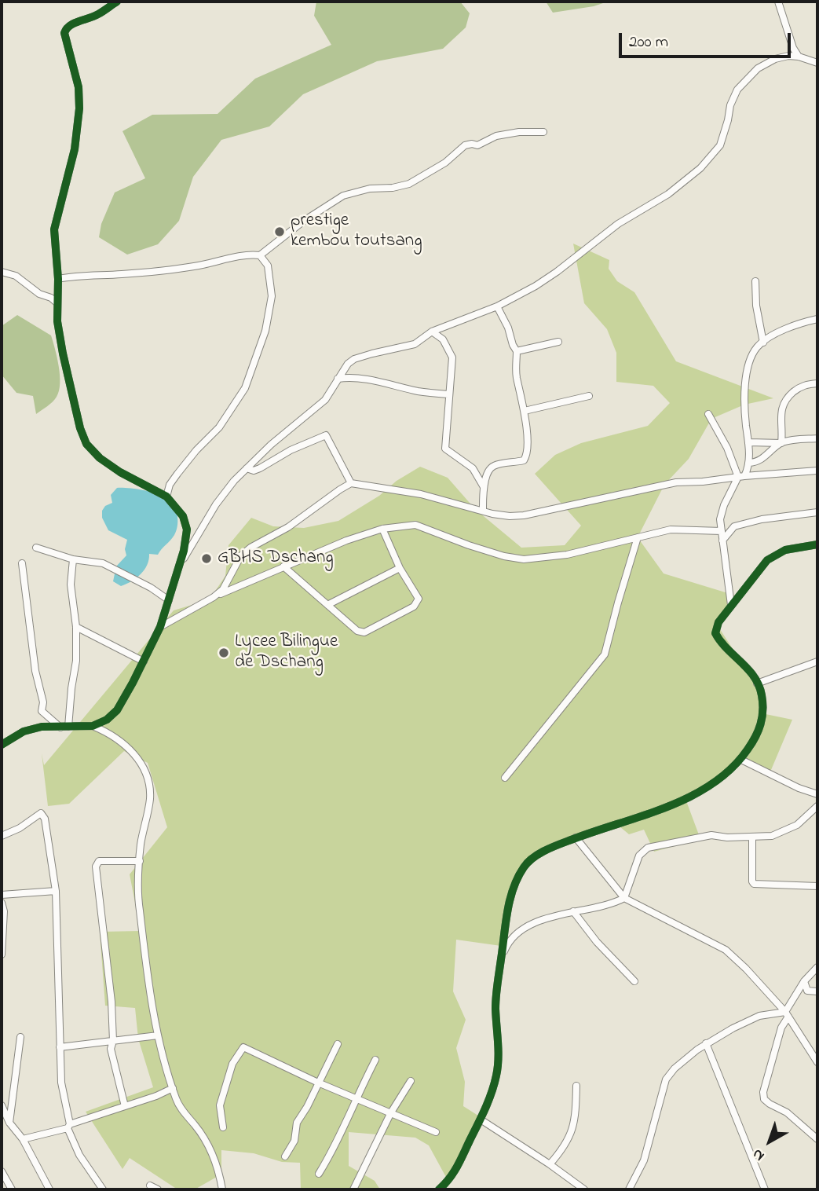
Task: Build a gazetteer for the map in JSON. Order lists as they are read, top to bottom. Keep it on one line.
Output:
{"places":["prestige kembou toutsang","GBHS Dschang","Lycee Bilingue de Dschang"],"scale_bar":"200 m","north":"bottom left"}
